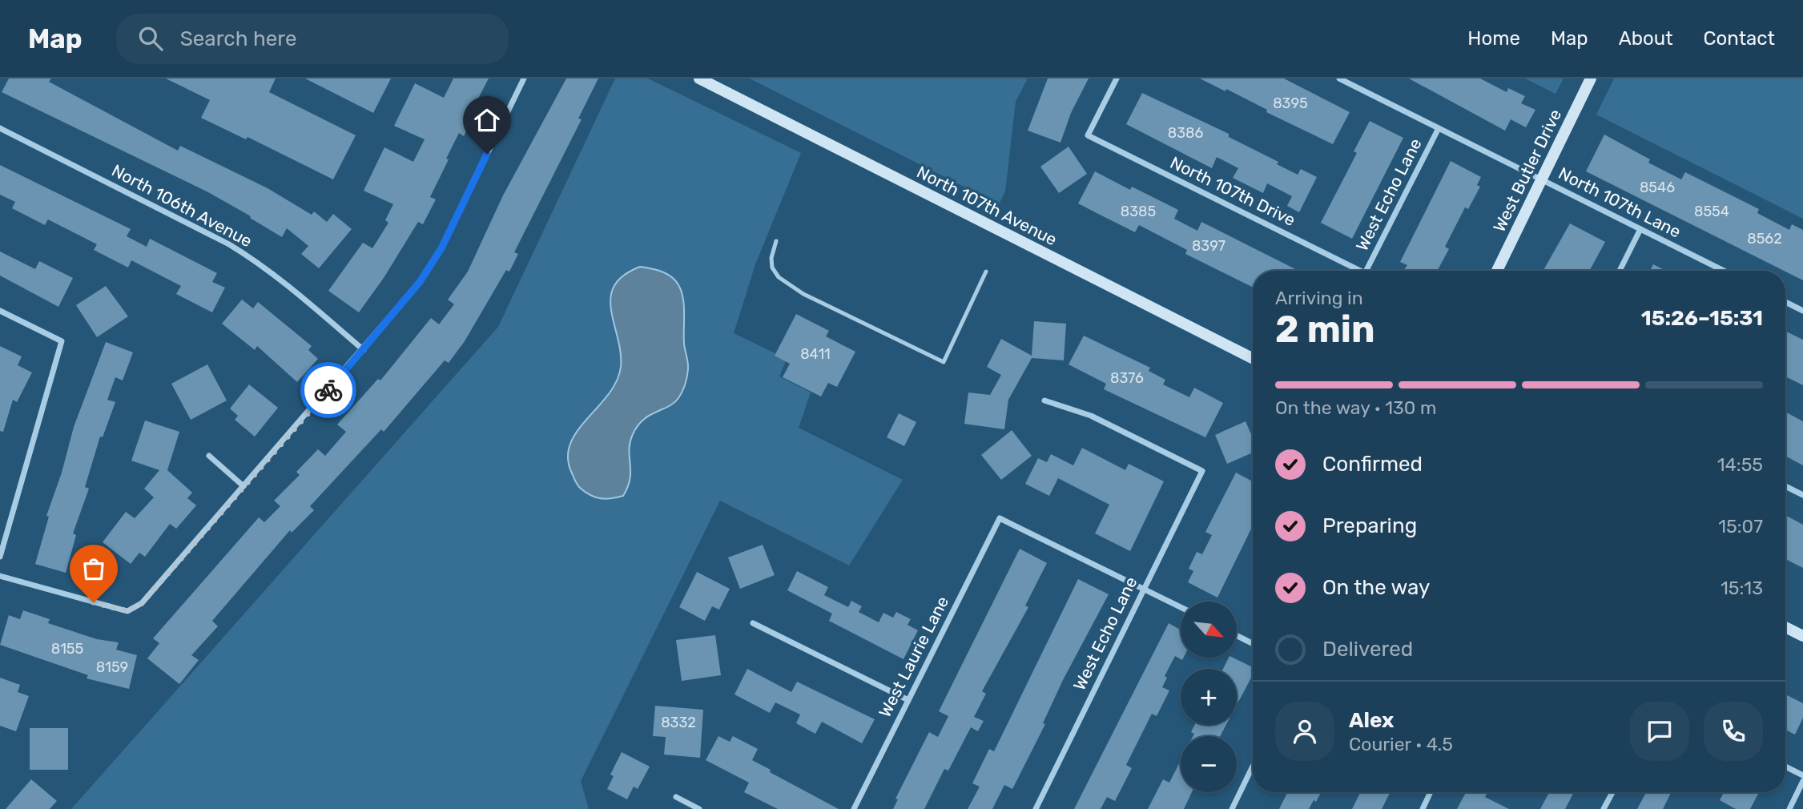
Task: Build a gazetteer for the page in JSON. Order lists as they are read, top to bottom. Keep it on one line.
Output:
{"streets":{"street":["West Butler Drive","North 107th Drive","West Echo Lane","North 107th Lane","North 106th Avenue","North 107th Avenue","West Laurie Lane"]},"crossings":[["West Butler Drive","North 107th Lane"],["West Echo Lane","North 107th Lane"],["West Echo Lane","West Laurie Lane"]],"house_numbers":["8395","8386","8546","8385","8554","8562","8397","8411","8376","8155","8159","8332"],"north":"bottom right","page":{"header":"Map","search":"Search here","nav":["Home","Map","About","Contact"],"heading":["2 min","Arriving in","15:26–15:31"],"panel":["Alex","Courier · 4.5"],"bar":"On the way · 130 m","list":[["Confirmed","14:55"],["Preparing","15:07"],["On the way","15:13"],"Delivered"],"map_buttons":["+","−"]}}
